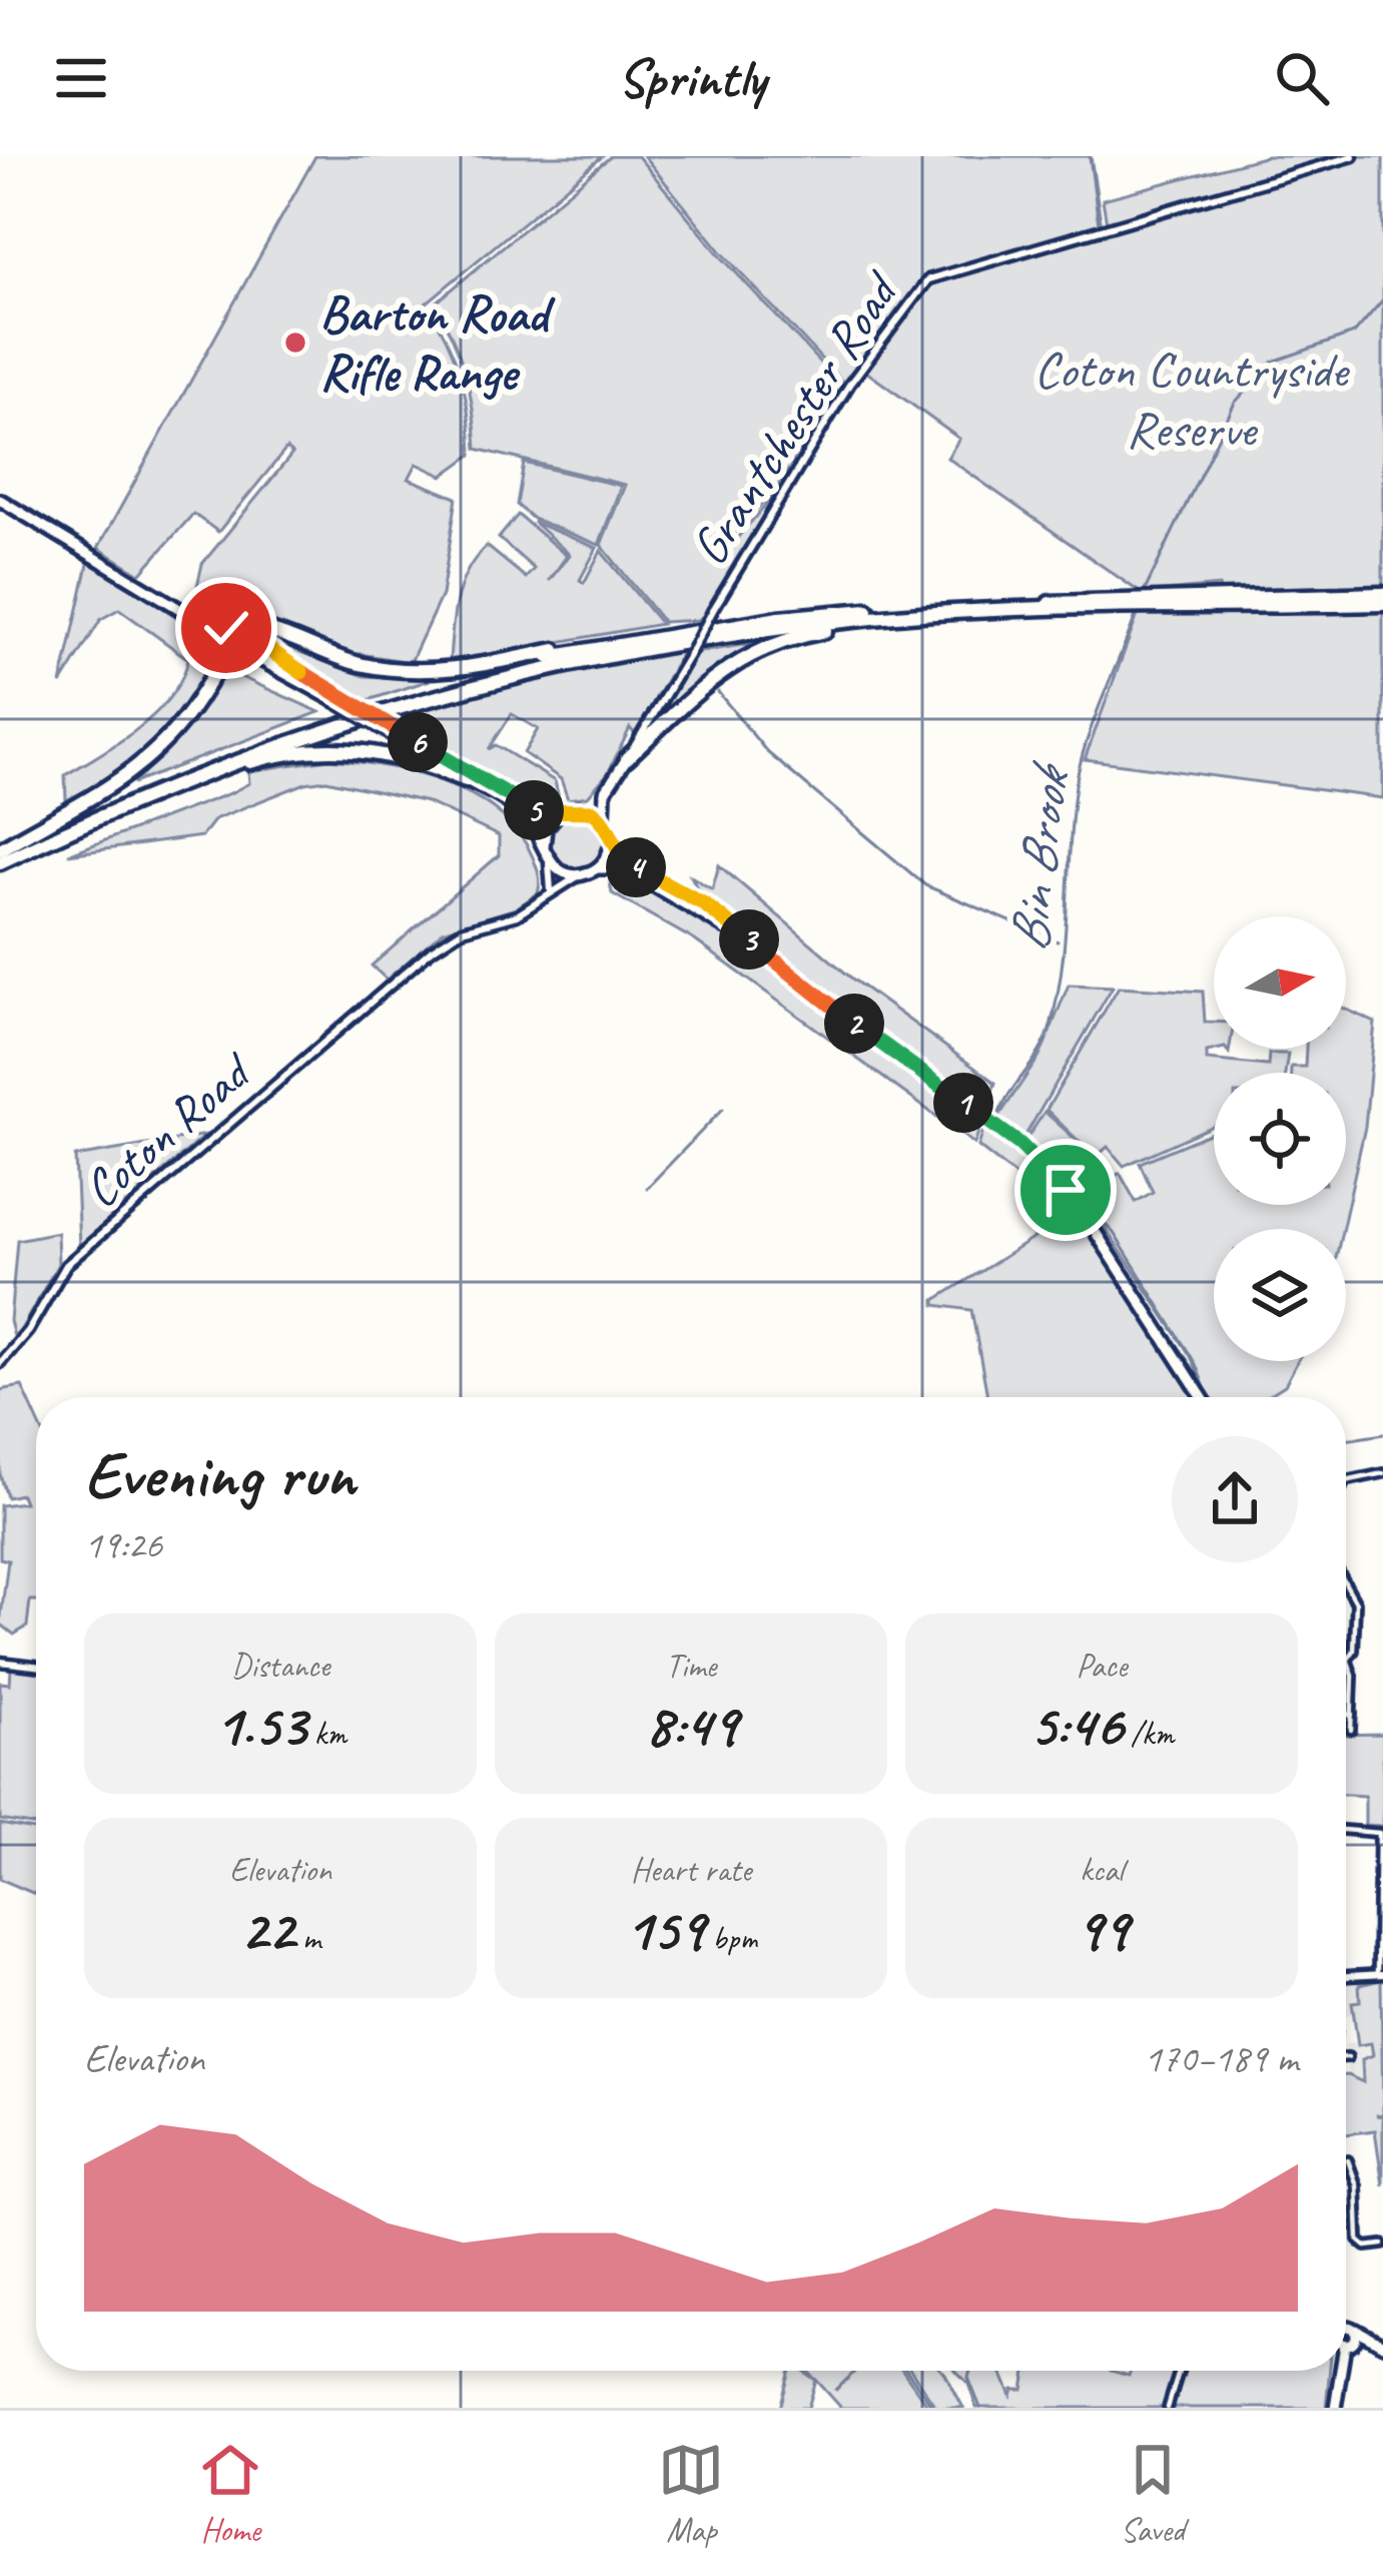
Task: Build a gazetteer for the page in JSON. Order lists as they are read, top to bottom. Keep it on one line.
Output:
{"streets":{"street":["Grantchester Road","Coton Road"]},"water":["Bin Brook"],"parks":["Coton Countryside Reserve"],"places":["Barton Road Rifle Range"],"north":"right","page":{"header":"Sprintly","pins":["6","5","4","3","2","1"],"heading":["Evening run","19:26"],"stats":[["Distance","1.53 km"],["Time","8:49"],["Pace","5:46 /km"],["Elevation","22 m"],["Heart rate","159 bpm"],["kcal","99"]],"chart":["Elevation","170–189 m"],"tabs":["Home","Map","Saved"]}}
